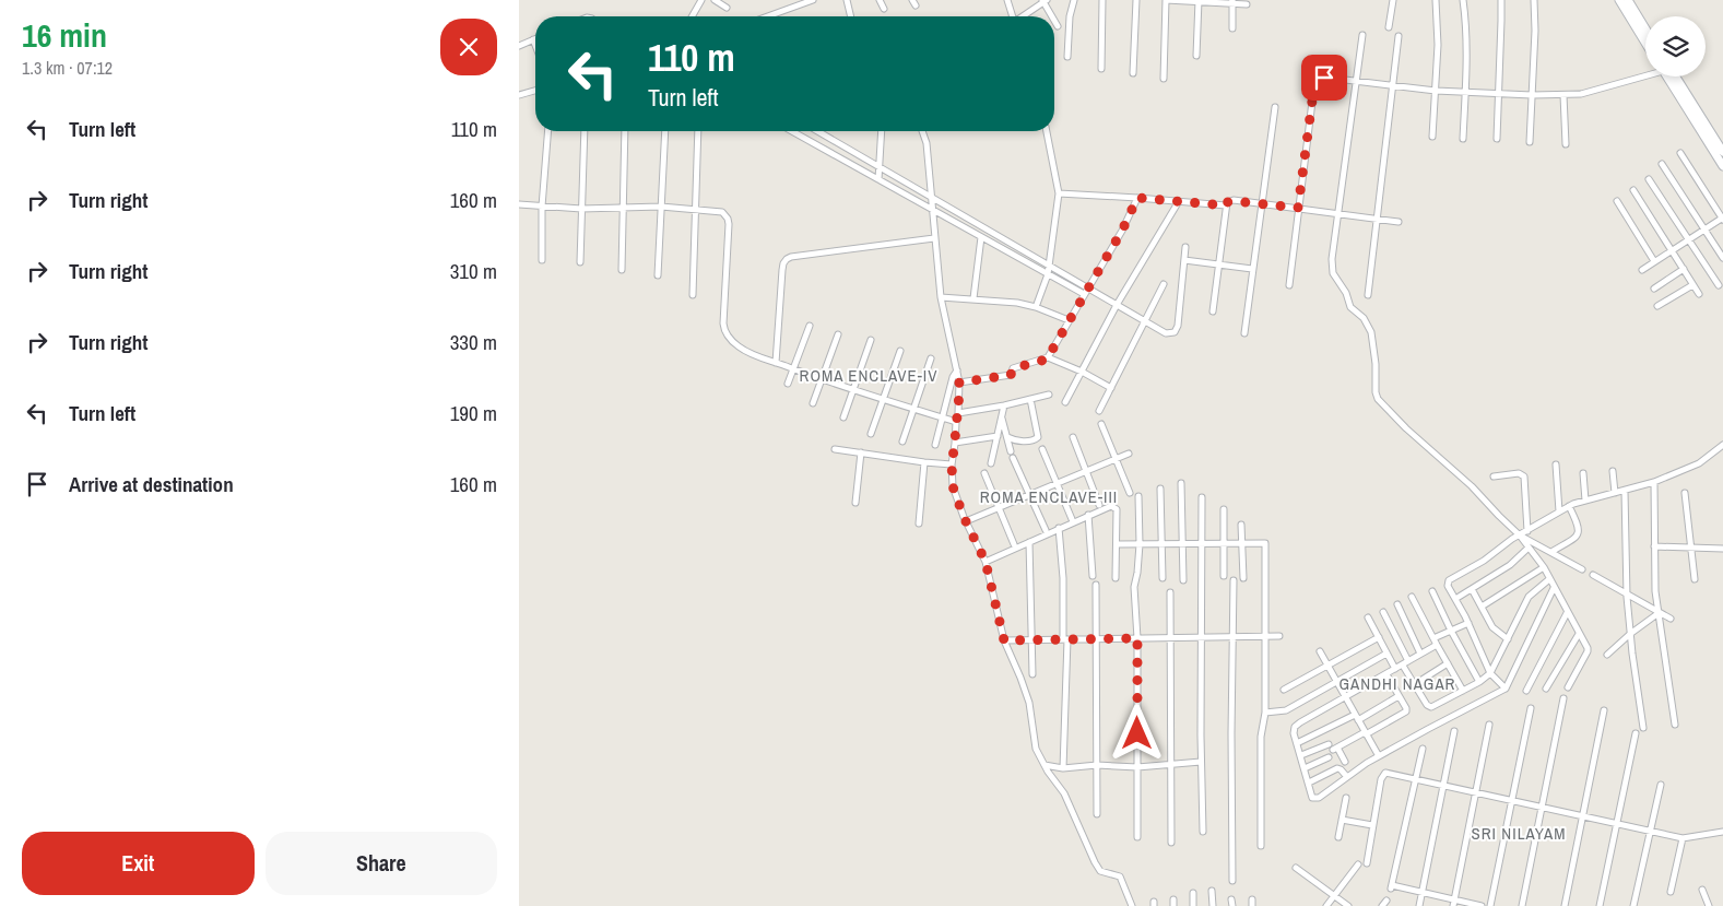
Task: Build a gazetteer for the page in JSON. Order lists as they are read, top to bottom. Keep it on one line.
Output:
{"districts":["ROMA ENCLAVE-IV","ROMA ENCLAVE-III","GANDHI NAGAR","SRI NILAYAM"],"page":{"heading":["16 min","1.3 km · 07:12"],"turn":["110 m","Turn left"],"list":[{"name":"Turn left","value":"110 m"},{"name":"Turn right","value":"160 m"},{"name":"Turn right","value":"310 m"},{"name":"Turn right","value":"330 m"},{"name":"Turn left","value":"190 m"},{"name":"Arrive at destination","value":"160 m"}],"buttons":["Exit","Share"]}}
